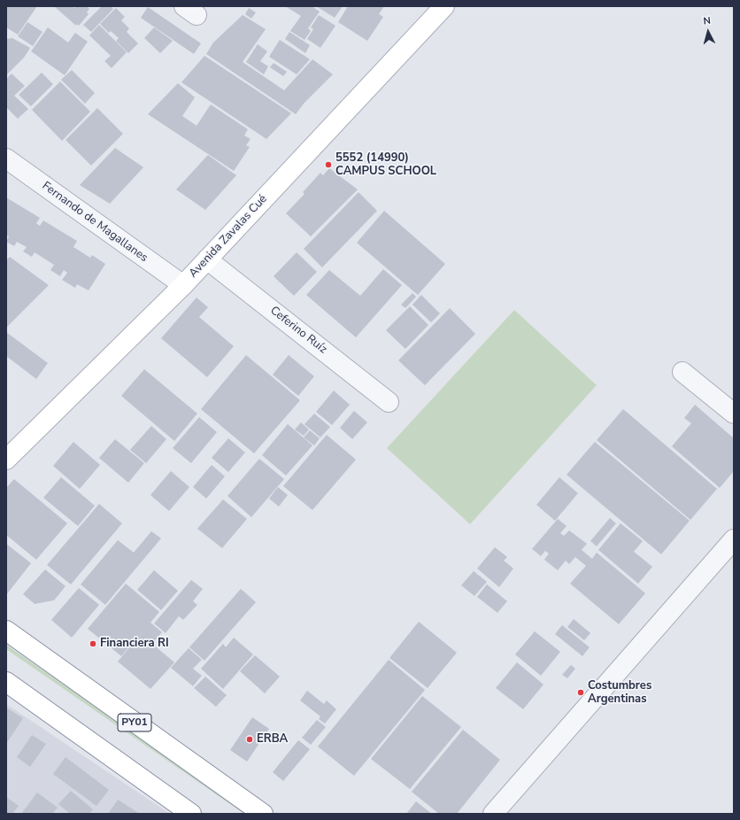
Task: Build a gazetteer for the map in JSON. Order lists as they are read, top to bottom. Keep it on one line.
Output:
{"streets":{"main road":["Avenida Zavalas Cué","PY01"],"street":["Fernando de Magallanes","Ceferino Ruíz"]},"crossings":[["Fernando de Magallanes","Avenida Zavalas Cué"],["Avenida Zavalas Cué","Ceferino Ruíz"]],"places":["5552 (14990) CAMPUS SCHOOL","Financiera RI","Costumbres Argentinas","ERBA"],"north":"top"}
